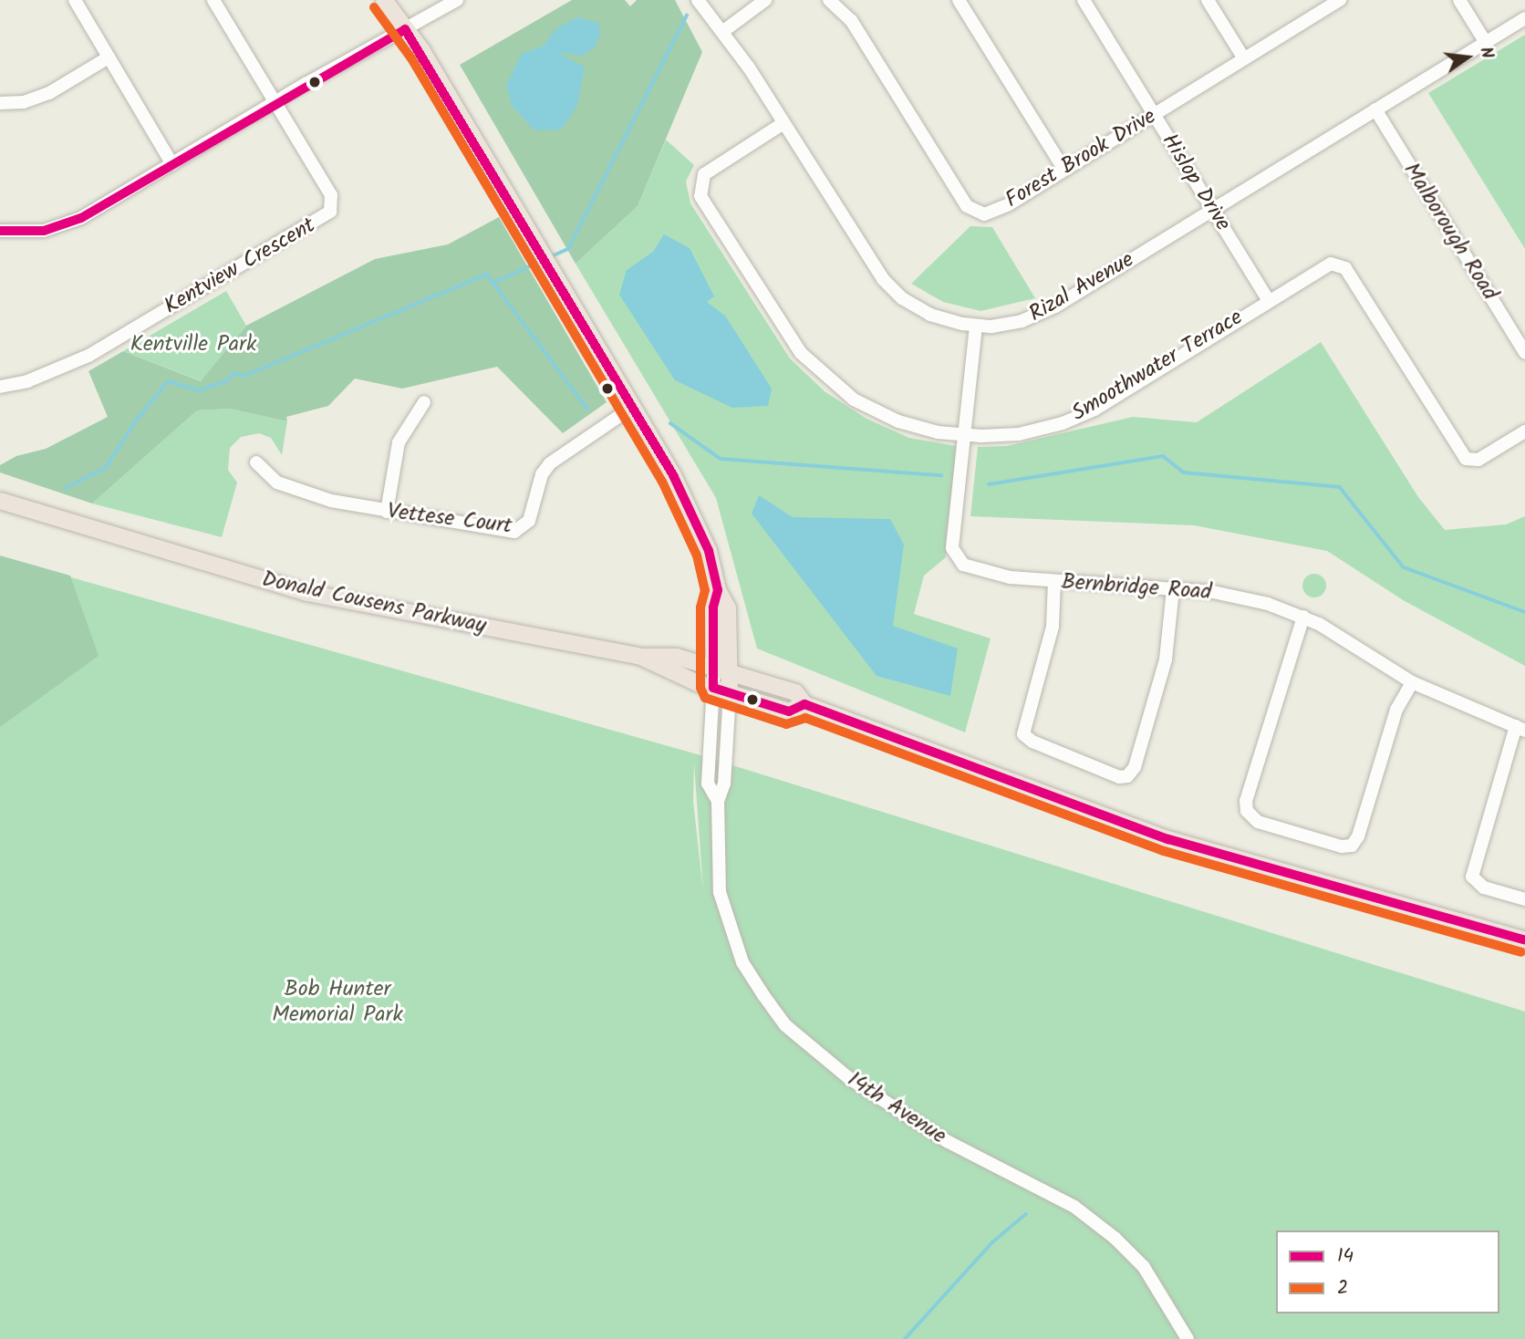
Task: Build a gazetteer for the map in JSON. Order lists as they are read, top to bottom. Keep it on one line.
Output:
{"streets":{"main road":["Donald Cousens Parkway","14th Avenue"],"street":["Forest Brook Drive","Hislop Drive","Malborough Road","Kentview Crescent","Rizal Avenue","Smoothwater Terrace","Vettese Court","Bernbridge Road"]},"crossings":[["Forest Brook Drive","Hislop Drive"],["Hislop Drive","Rizal Avenue"],["Hislop Drive","Smoothwater Terrace"],["Malborough Road","Rizal Avenue"],["Rizal Avenue","Smoothwater Terrace"],["Rizal Avenue","Bernbridge Road"],["Smoothwater Terrace","Bernbridge Road"],["Vettese Court","14th Avenue"],["Donald Cousens Parkway","14th Avenue"]],"parks":["Kentville Park","Bob Hunter Memorial Park"],"lines":["transit line 2","transit line 14"],"legend":["14","2"],"north":"right"}
